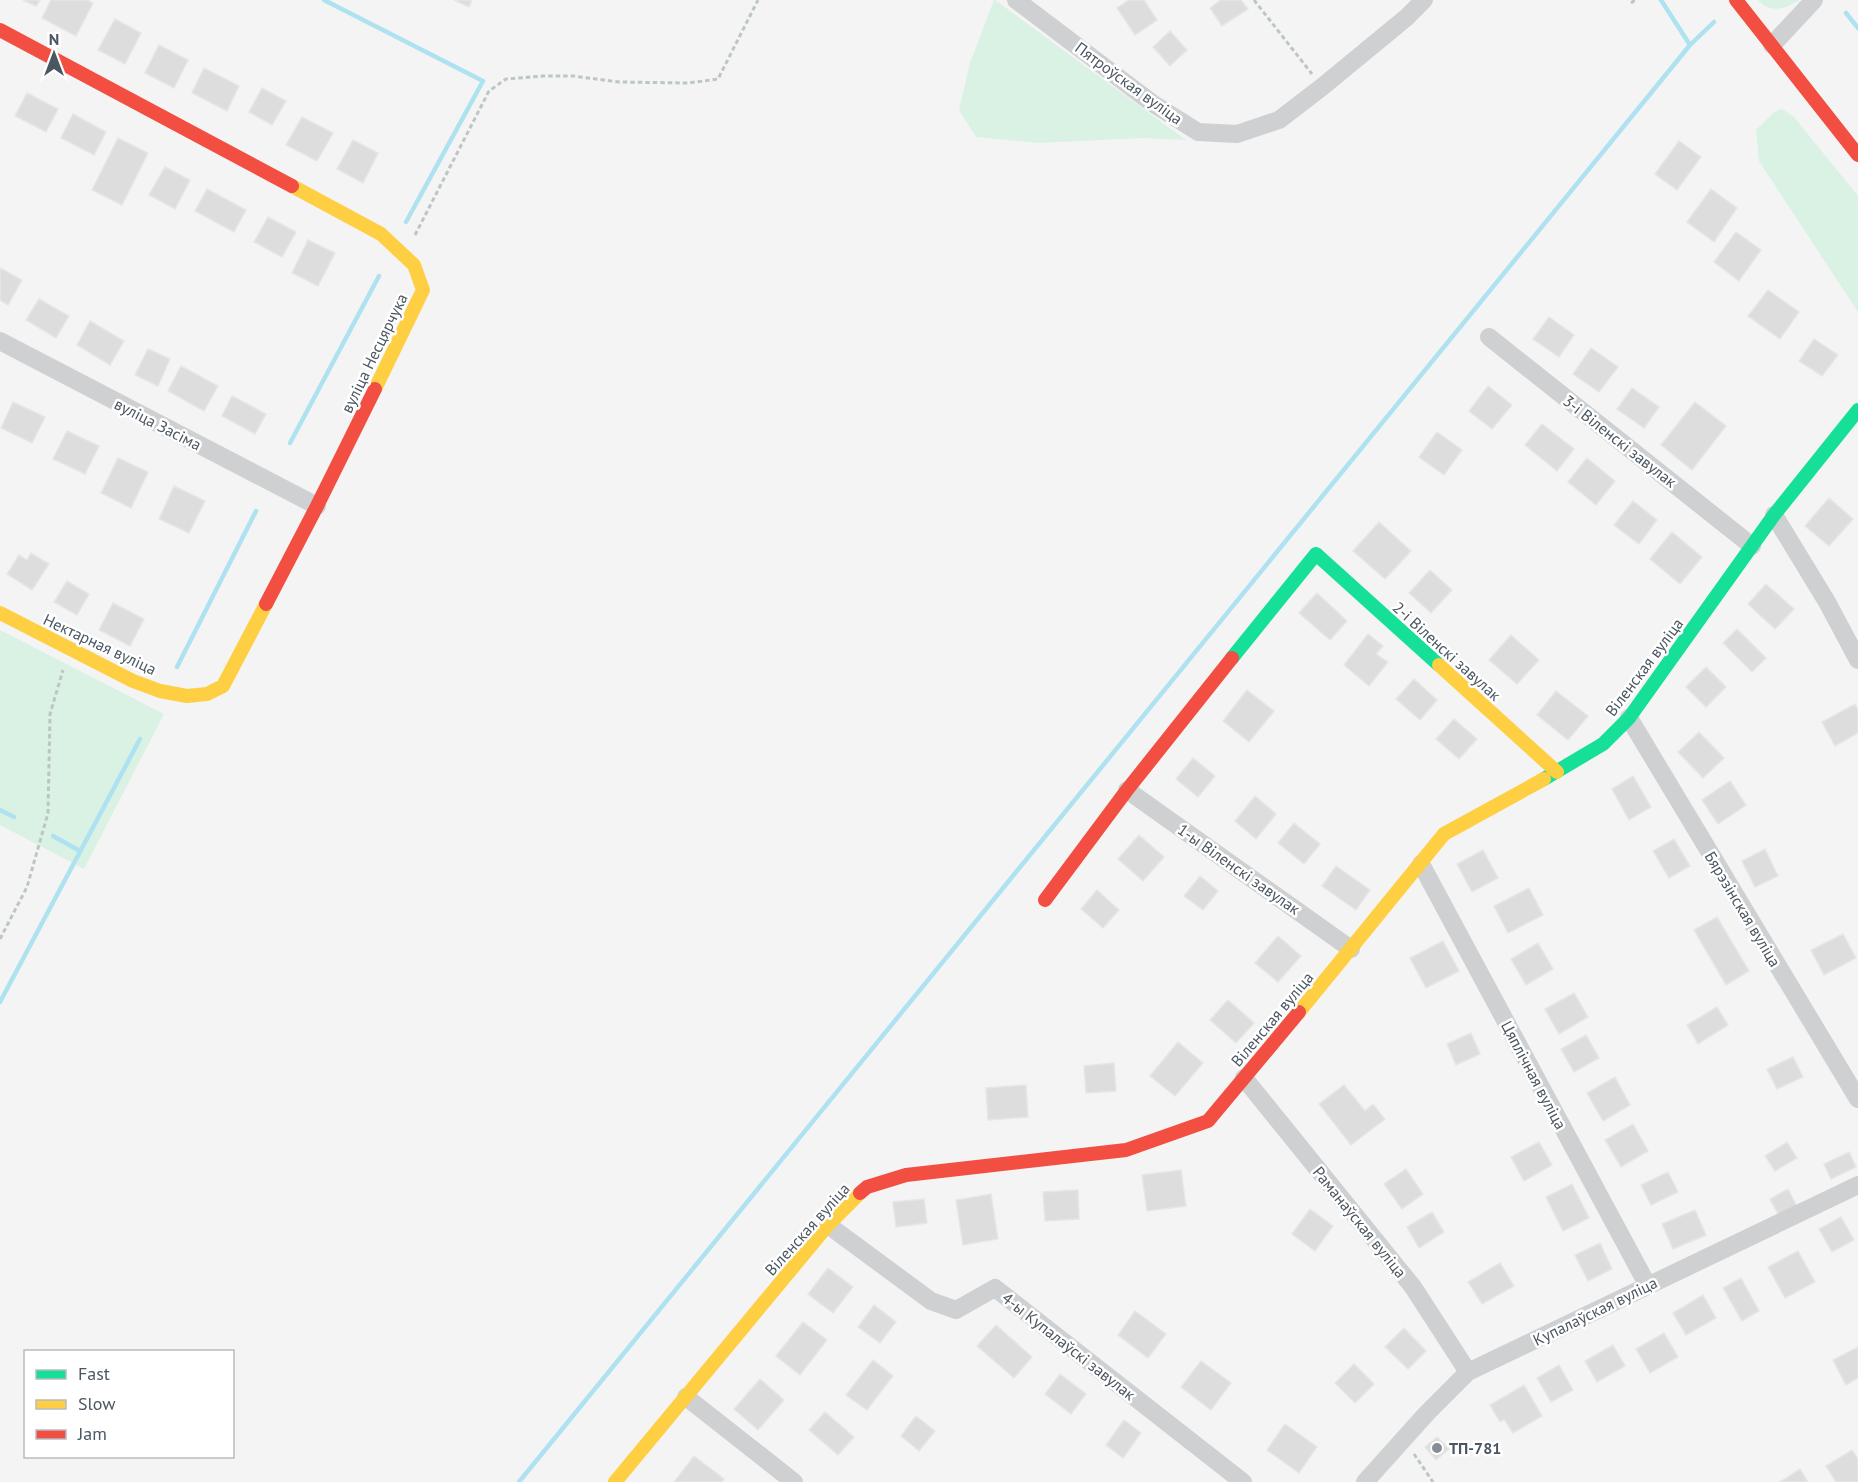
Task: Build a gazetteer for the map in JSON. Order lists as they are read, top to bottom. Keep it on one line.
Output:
{"streets":{"street":["Пятроўская вуліца","вуліца Несцярчука","вуліца Засіма","3-і Віленскі завулак","Нектарная вуліца","2-і Віленскі завулак","Віленская вуліца","1-ы Віленскі завулак","Бярэзінская вуліца","Цяплічная вуліца","Раманаўская вуліца","Купалаўская вуліца","4-ы Купалаўскі завулак"]},"crossings":[["вуліца Несцярчука","вуліца Засіма"],["вуліца Несцярчука","Нектарная вуліца"],["3-і Віленскі завулак","Віленская вуліца"],["2-і Віленскі завулак","Віленская вуліца"],["2-і Віленскі завулак","1-ы Віленскі завулак"],["Віленская вуліца","1-ы Віленскі завулак"],["Віленская вуліца","Бярэзінская вуліца"],["Віленская вуліца","Цяплічная вуліца"],["Віленская вуліца","Раманаўская вуліца"],["Віленская вуліца","4-ы Купалаўскі завулак"],["Цяплічная вуліца","Купалаўская вуліца"],["Раманаўская вуліца","Купалаўская вуліца"]],"places":["ТП-781"],"legend":["Fast","Slow","Jam"],"north":"top"}
